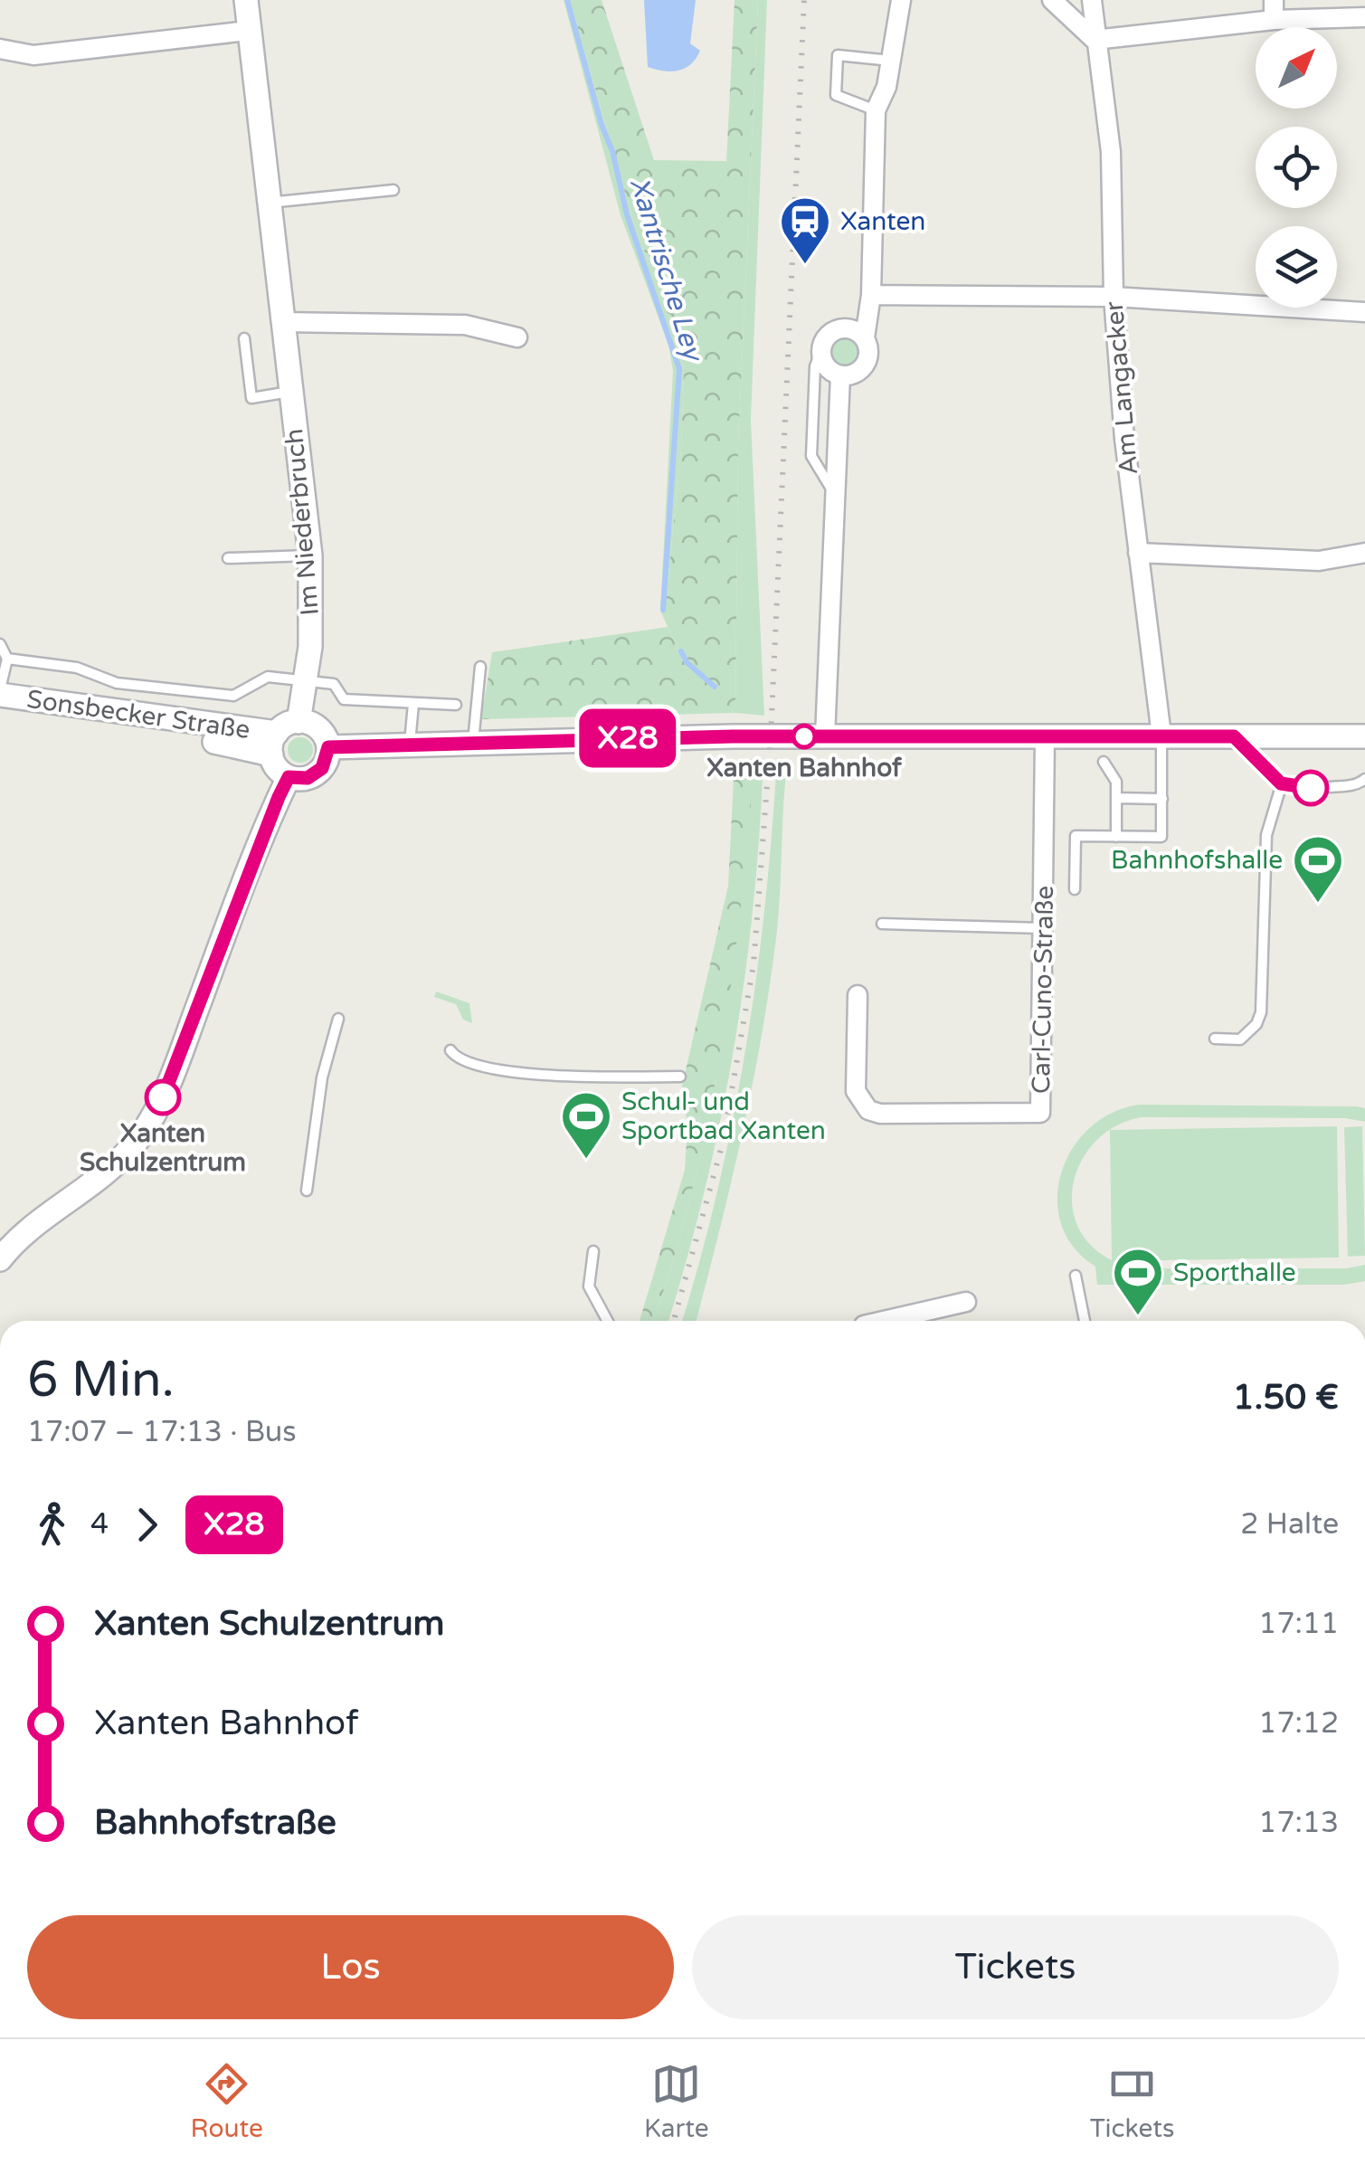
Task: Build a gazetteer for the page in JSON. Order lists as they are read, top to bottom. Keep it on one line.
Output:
{"streets":{"street":["Am Langacker","Im Niederbruch","Sonsbecker Straße","Carl-Cuno-Straße"]},"crossings":[["Im Niederbruch","Sonsbecker Straße"]],"water":["Xantrische Ley"],"places":{"station":["Xanten"],"other":["Xanten Bahnhof","Xanten Schulzentrum"],"sports":["Bahnhofshalle","Schul- und Sportbad Xanten","Sporthalle"]},"lines":["bus line X28"],"north":"top right","page":{"on_map":"X28","heading":["6 Min.","17:07 – 17:13 · Bus","1.50 €"],"legs":["4","X28","2 Halte"],"list":[{"name":"Xanten Schulzentrum","value":"17:11"},{"name":"Xanten Bahnhof","value":"17:12"},{"name":"Bahnhofstraße","value":"17:13"}],"buttons":["Los","Tickets"],"tabs":["Route","Karte","Tickets"]}}
